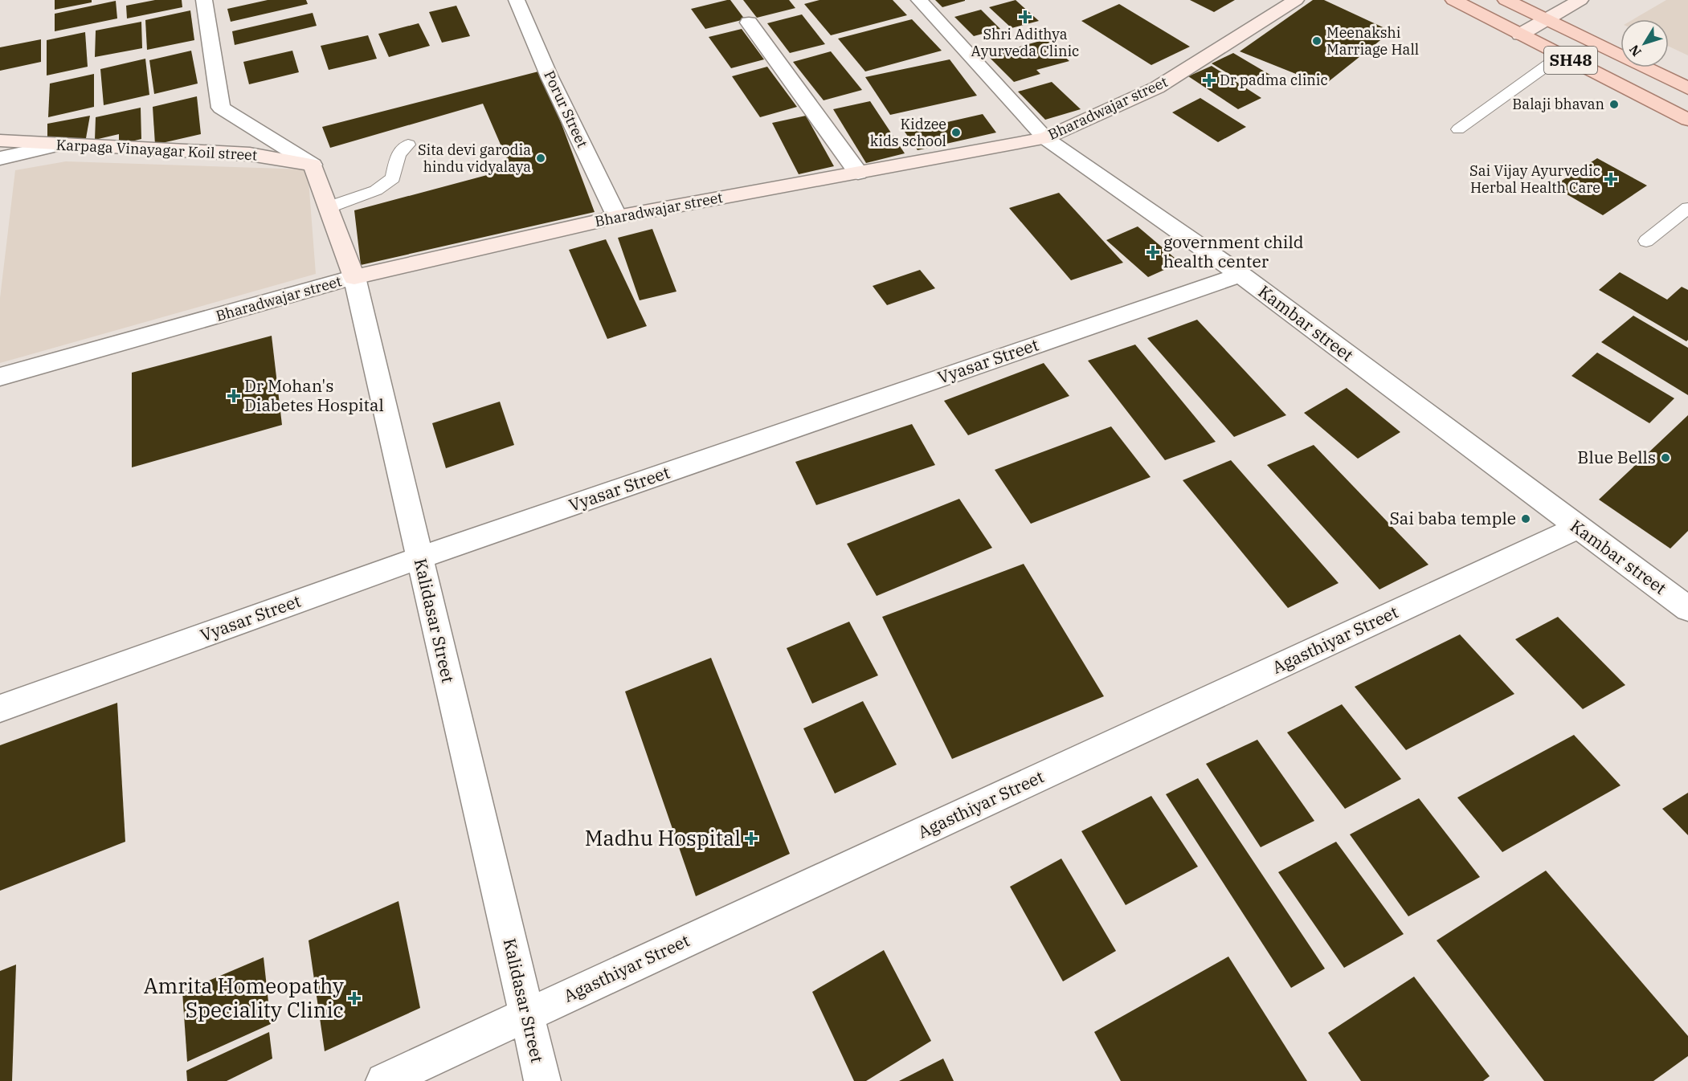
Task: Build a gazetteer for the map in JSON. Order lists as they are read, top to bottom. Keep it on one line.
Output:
{"streets":{"main road":["SH48"],"street":["Bharadwajar street","Porur Street","Karpaga Vinayagar Koil street","Kambar street","Vyasar Street","Kalidasar Street","Agasthiyar Street"]},"crossings":[["Bharadwajar street","Porur Street"],["Bharadwajar street","Kambar street"],["Bharadwajar street","Kalidasar Street"],["Karpaga Vinayagar Koil street","Kalidasar Street"],["Kambar street","Vyasar Street"],["Kambar street","Agasthiyar Street"],["Vyasar Street","Kalidasar Street"],["Kalidasar Street","Agasthiyar Street"]],"places":{"health":["Shri Adithya Ayurveda Clinic","Dr padma clinic","Sai Vijay Ayurvedic Herbal Health Care","government child health center","Dr Mohan's Diabetes Hospital","Madhu Hospital","Amrita Homeopathy Speciality Clinic"],"other":["Meenakshi Marriage Hall","Balaji bhavan","Kidzee kids school","Sita devi garodia hindu vidyalaya","Blue Bells","Sai baba temple"]},"north":"bottom left"}
